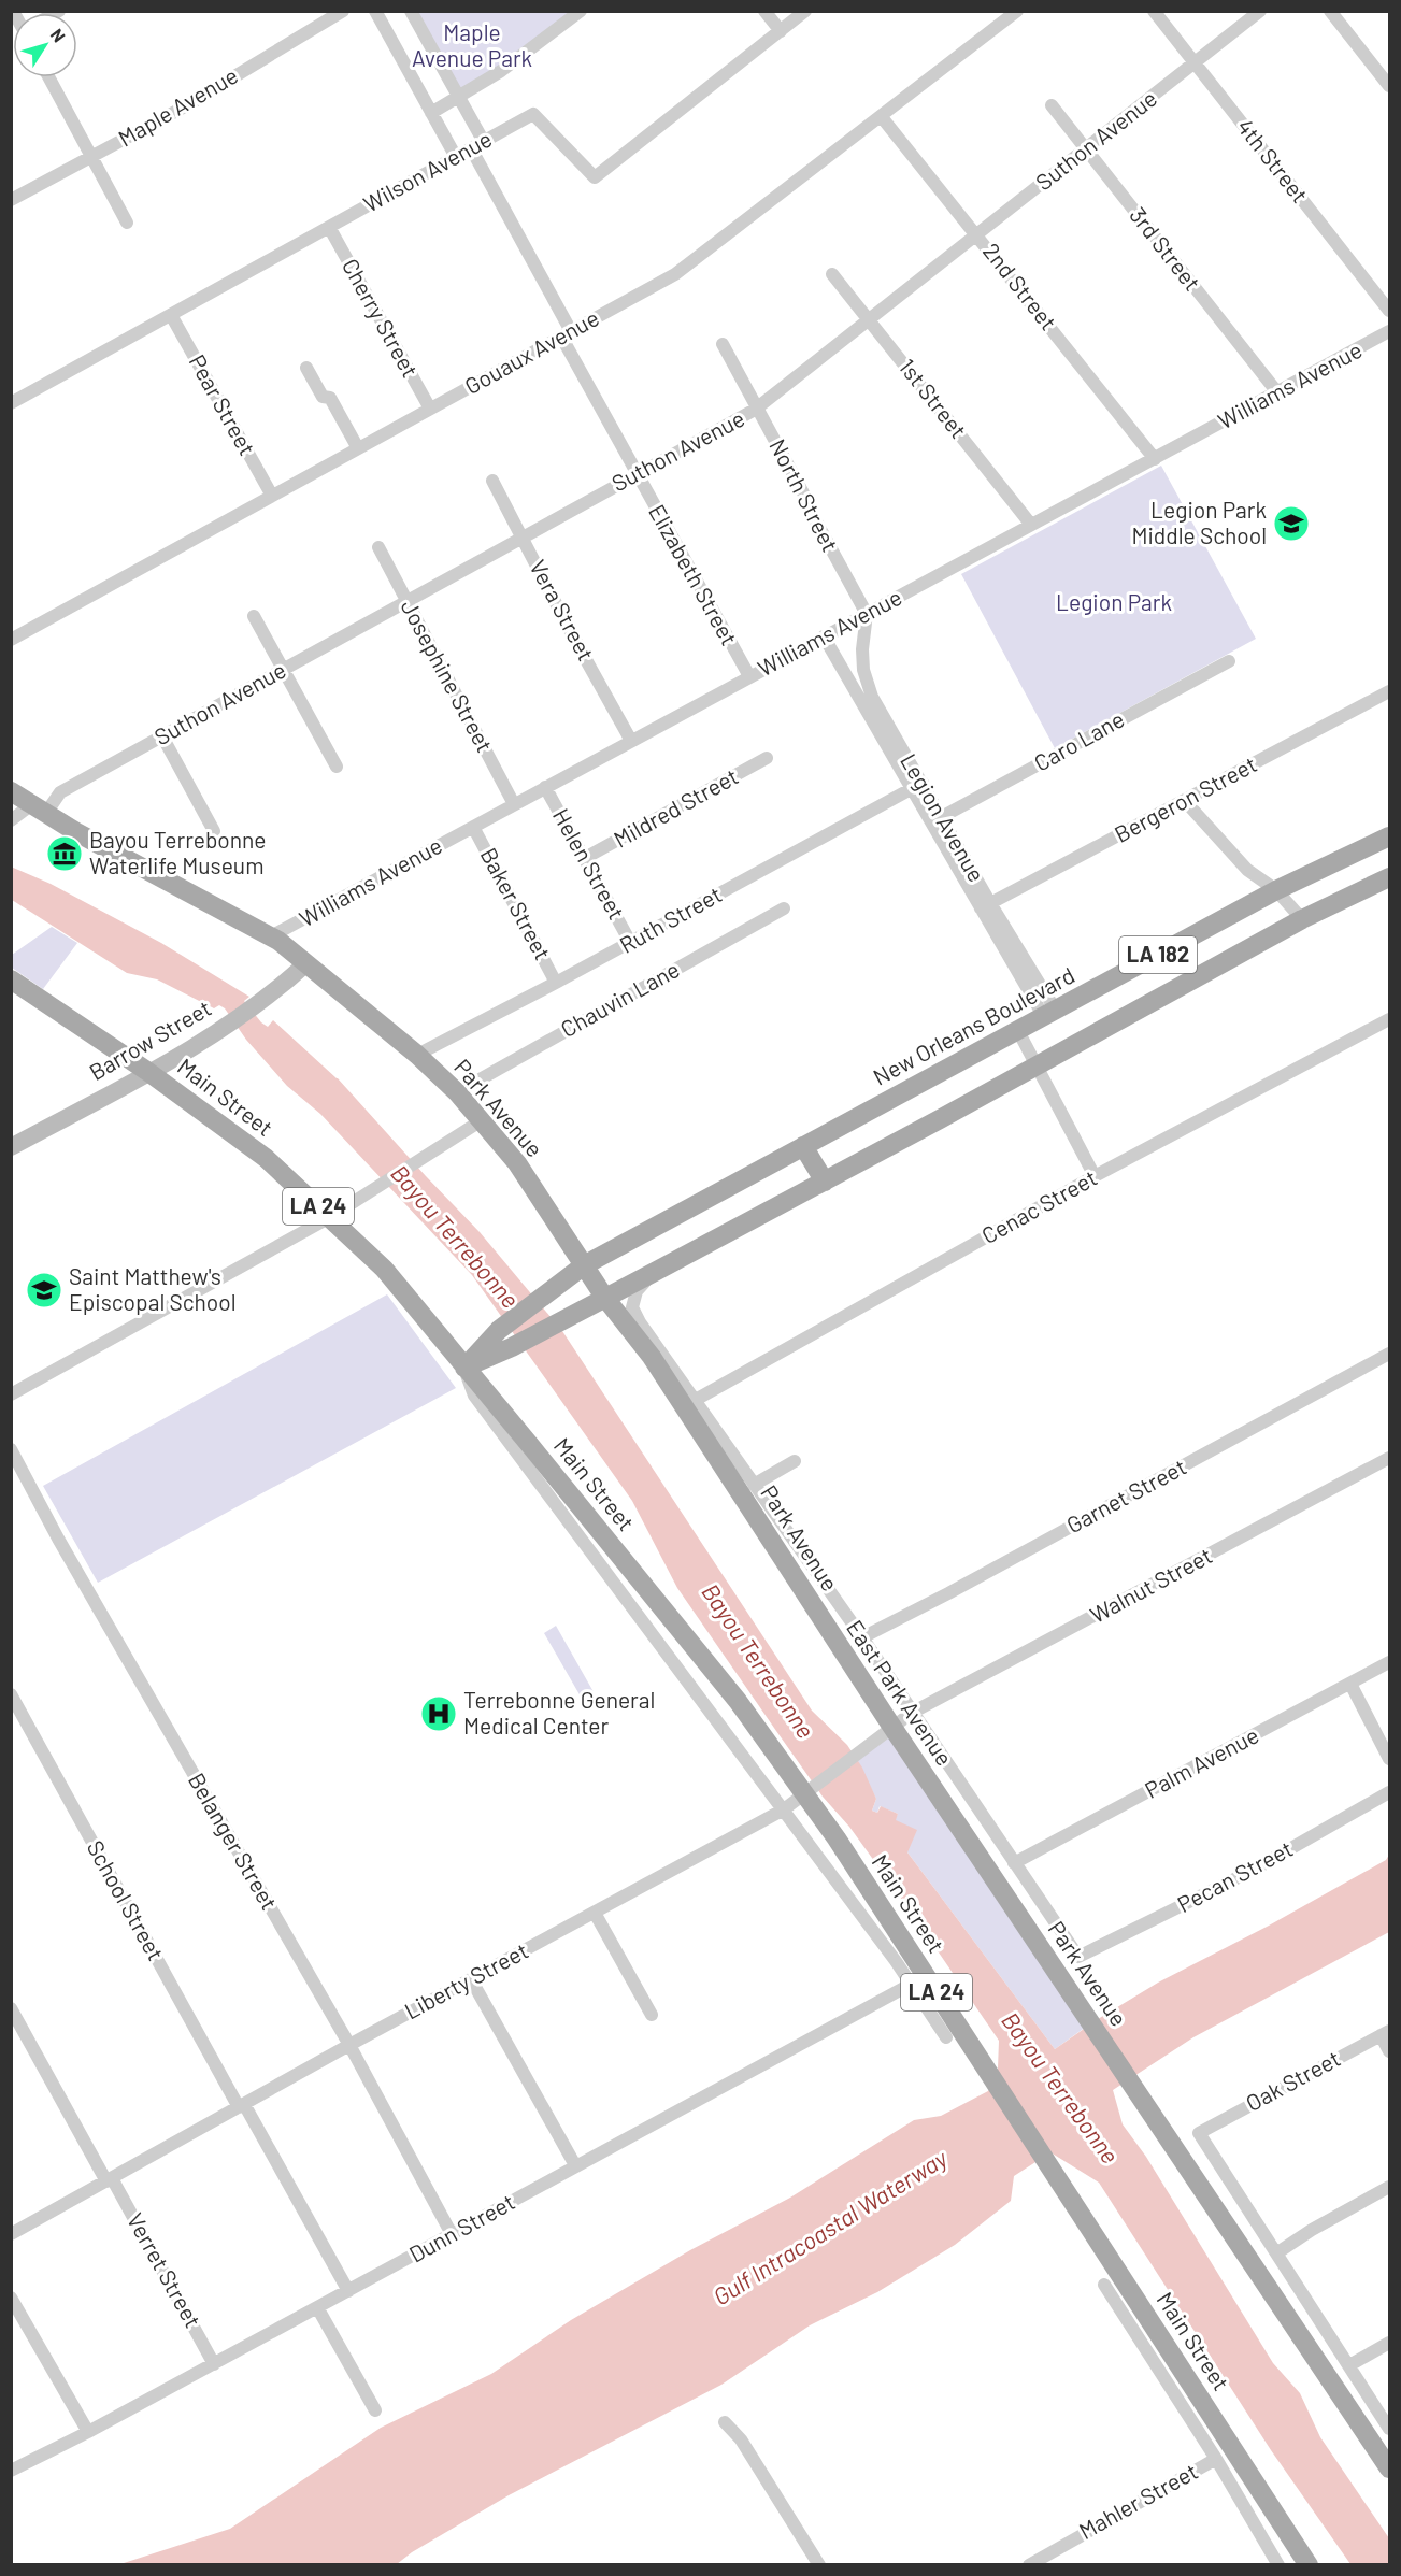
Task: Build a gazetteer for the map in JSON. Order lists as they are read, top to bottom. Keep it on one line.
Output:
{"streets":{"main road":["LA 182","New Orleans Boulevard","Barrow Street","Main Street","Park Avenue","LA 24"],"street":["Maple Avenue","Suthon Avenue","4th Street","Wilson Avenue","3rd Street","2nd Street","Cherry Street","Gouaux Avenue","Williams Avenue","1st Street","Pear Street","North Street","Elizabeth Street","Vera Street","Josephine Street","Caro Lane","Bergeron Street","Mildred Street","Legion Avenue","Helen Street","Baker Street","Ruth Street","Chauvin Lane","Cenac Street","Garnet Street","Walnut Street","East Park Avenue","Palm Avenue","Belanger Street","Pecan Street","School Street","Liberty Street","Oak Street","Dunn Street","Verret Street","Mahler Street"]},"crossings":[["Suthon Avenue","4th Street"],["Suthon Avenue","3rd Street"],["Suthon Avenue","2nd Street"],["Suthon Avenue","1st Street"],["Suthon Avenue","North Street"],["Suthon Avenue","Elizabeth Street"],["Suthon Avenue","Vera Street"],["Suthon Avenue","Josephine Street"],["Suthon Avenue","Park Avenue"],["Wilson Avenue","Cherry Street"],["Wilson Avenue","Pear Street"],["Wilson Avenue","Elizabeth Street"],["3rd Street","Williams Avenue"],["2nd Street","Gouaux Avenue"],["2nd Street","Williams Avenue"],["Cherry Street","Gouaux Avenue"],["Gouaux Avenue","Pear Street"],["Gouaux Avenue","Elizabeth Street"],["Williams Avenue","1st Street"],["Williams Avenue","North Street"],["Williams Avenue","Elizabeth Street"],["Williams Avenue","Vera Street"],["Williams Avenue","Josephine Street"],["Williams Avenue","Legion Avenue"],["Williams Avenue","Helen Street"],["Williams Avenue","Baker Street"],["Williams Avenue","Park Avenue"],["North Street","Legion Avenue"],["Caro Lane","Legion Avenue"],["Bergeron Street","Legion Avenue"],["Mildred Street","Helen Street"],["Legion Avenue","Ruth Street"],["Legion Avenue","New Orleans Boulevard"],["Helen Street","Ruth Street"],["Baker Street","Ruth Street"],["Ruth Street","Park Avenue"],["LA 182","New Orleans Boulevard"],["LA 182","Main Street"],["LA 182","Park Avenue"],["LA 182","East Park Avenue"],["Chauvin Lane","Park Avenue"],["New Orleans Boulevard","Park Avenue"],["Barrow Street","Main Street"],["Barrow Street","Park Avenue"],["Main Street","Liberty Street"],["Main Street","Dunn Street"],["Main Street","Mahler Street"],["Cenac Street","East Park Avenue"],["Garnet Street","East Park Avenue"],["Walnut Street","East Park Avenue"],["Walnut Street","Liberty Street"],["East Park Avenue","Palm Avenue"],["East Park Avenue","Pecan Street"],["East Park Avenue","Liberty Street"],["Belanger Street","Liberty Street"],["Belanger Street","Dunn Street"],["School Street","Liberty Street"],["School Street","Dunn Street"],["Liberty Street","Verret Street"],["Dunn Street","Verret Street"]],"water":["Bayou Terrebonne","Gulf Intracoastal Waterway"],"parks":["Maple Avenue Park","Legion Park"],"places":{"school or university":["Legion Park Middle School","Saint Matthew's Episcopal School"],"museum":["Bayou Terrebonne Waterlife Museum"],"hospital":["Terrebonne General Medical Center"]},"north":"top right"}
